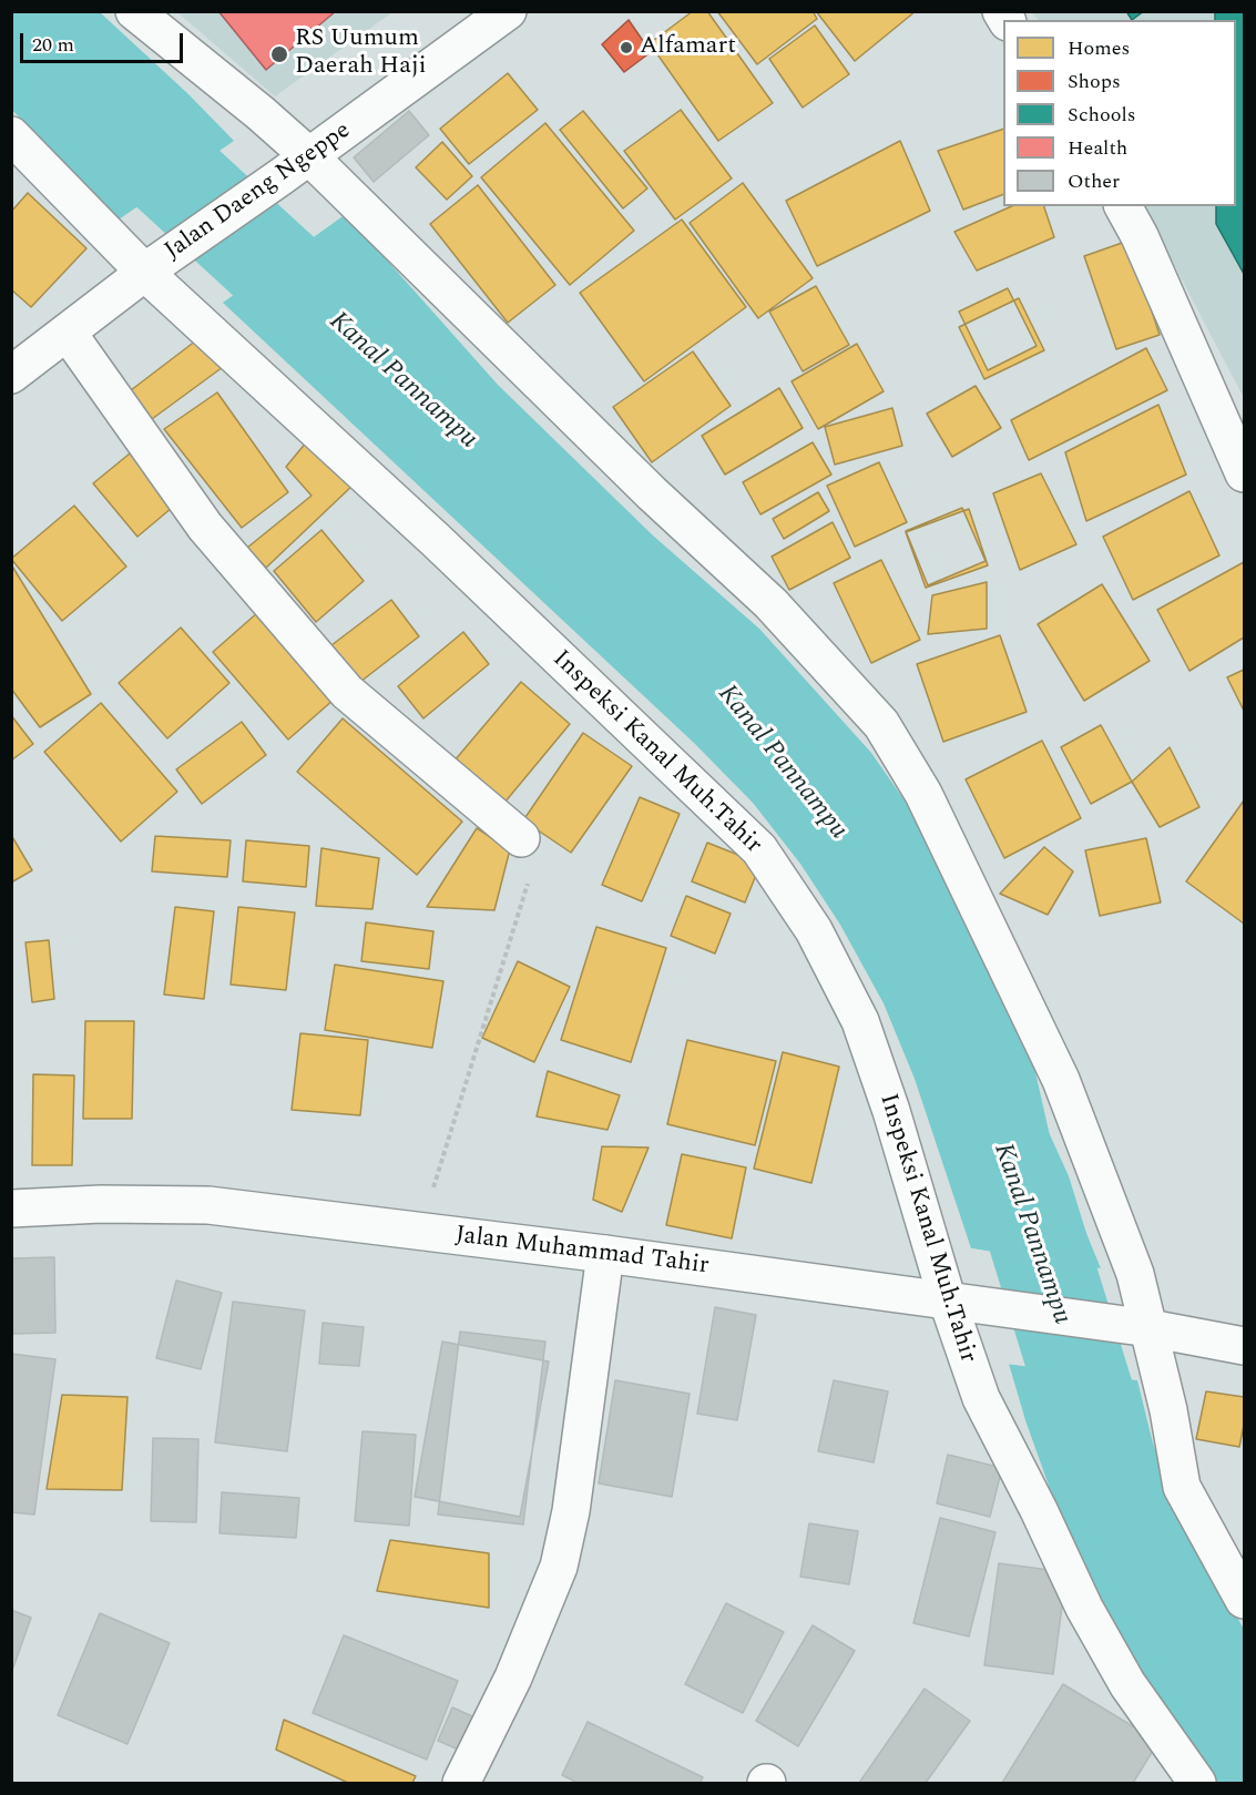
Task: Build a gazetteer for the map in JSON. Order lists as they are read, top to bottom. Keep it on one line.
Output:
{"streets":{"street":["Jalan Daeng Ngeppe","Inspeksi Kanal Muh.Tahir","Jalan Muhammad Tahir"]},"crossings":[["Jalan Daeng Ngeppe","Inspeksi Kanal Muh.Tahir"],["Inspeksi Kanal Muh.Tahir","Jalan Muhammad Tahir"]],"water":["Kanal Pannampu"],"places":["Alfamart","RS Uumum Daerah Haji"],"legend":["Homes","Shops","Schools","Health","Other"],"scale_bar":"20 m"}
